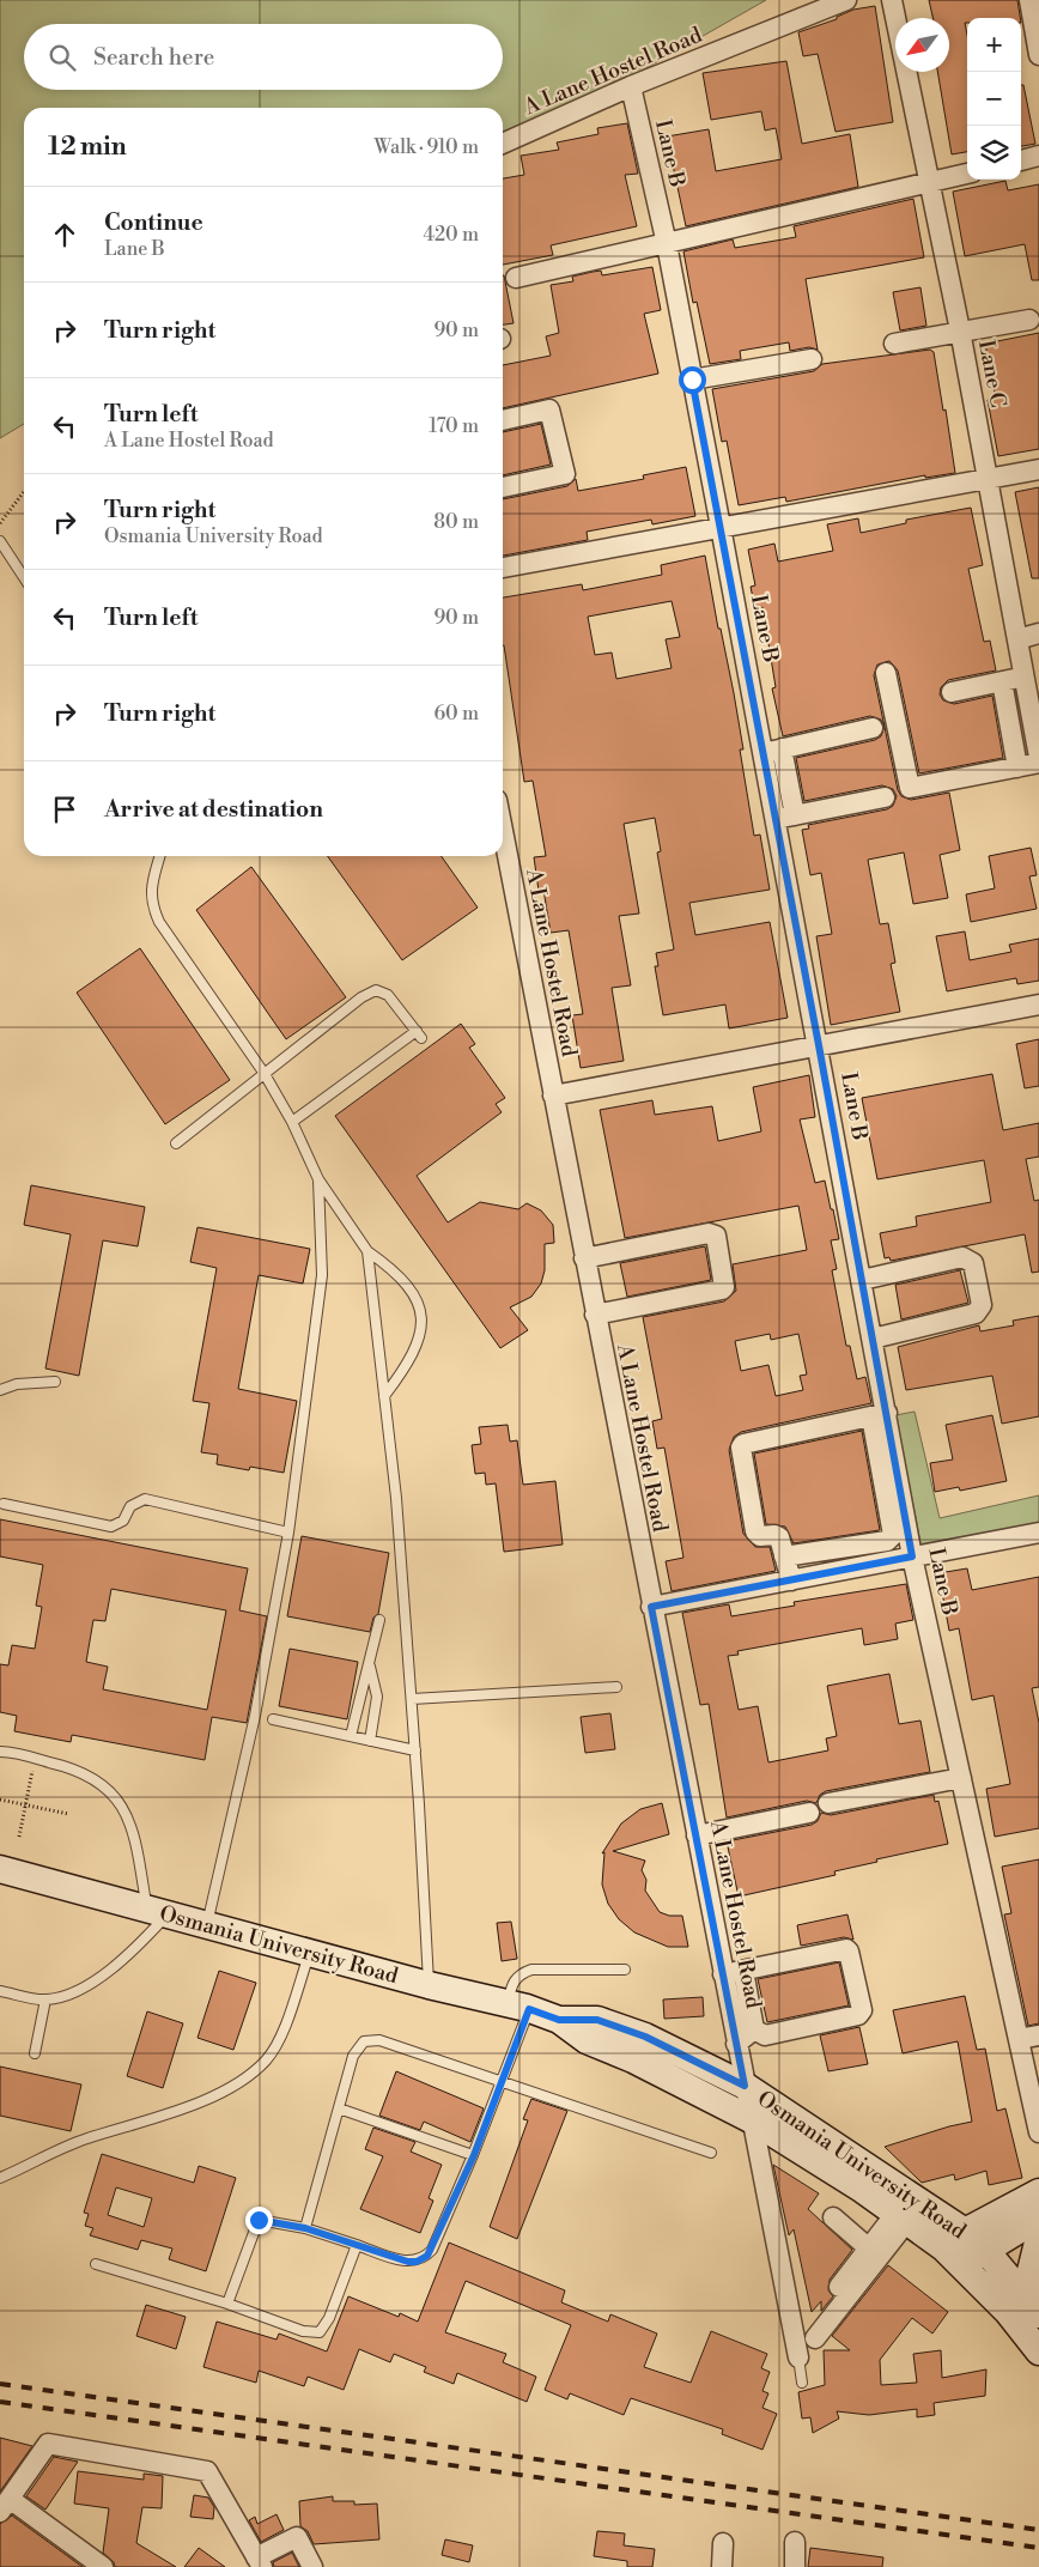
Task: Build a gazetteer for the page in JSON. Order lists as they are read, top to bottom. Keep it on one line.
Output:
{"streets":{"main road":["Osmania University Road"],"street":["A Lane Hostel Road","Lane B","Lane C"]},"crossings":[["A Lane Hostel Road","Lane B"],["A Lane Hostel Road","Osmania University Road"]],"north":"bottom left","page":{"map_buttons":["+","−"],"search":"Search here","heading":["12 min","Walk · 910 m"],"list":[["Continue","Lane B","420 m"],["Turn right","90 m"],["Turn left","A Lane Hostel Road","170 m"],["Turn right","Osmania University Road","80 m"],["Turn left","90 m"],["Turn right","60 m"],"Arrive at destination"]}}
